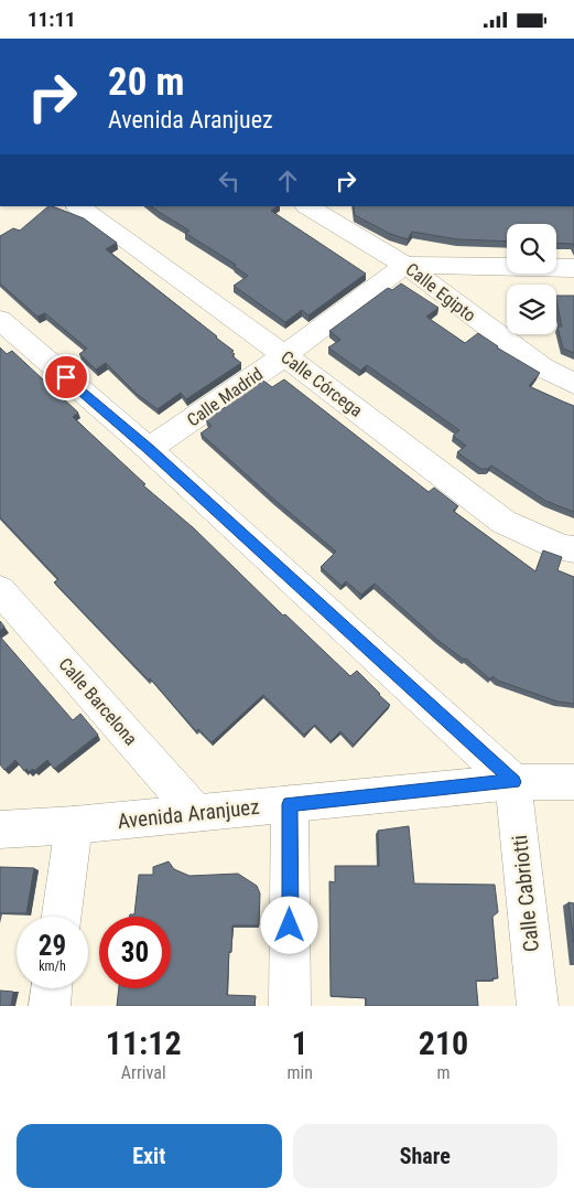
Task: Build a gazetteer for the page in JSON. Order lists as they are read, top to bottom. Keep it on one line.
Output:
{"streets":{"street":["Calle Egipto","Calle Córcega","Calle Madrid","Calle Barcelona","Avenida Aranjuez","Calle Cabriotti"]},"crossings":[["Calle Egipto","Calle Madrid"],["Calle Córcega","Calle Madrid"],["Calle Barcelona","Avenida Aranjuez"],["Avenida Aranjuez","Calle Cabriotti"]],"page":{"status":"11:11","turn":["20 m","Avenida Aranjuez"],"speed":"29 km/h","limit":"30","eta":["11:12","Arrival","1","min","210","m"],"buttons":["Exit","Share"]}}
